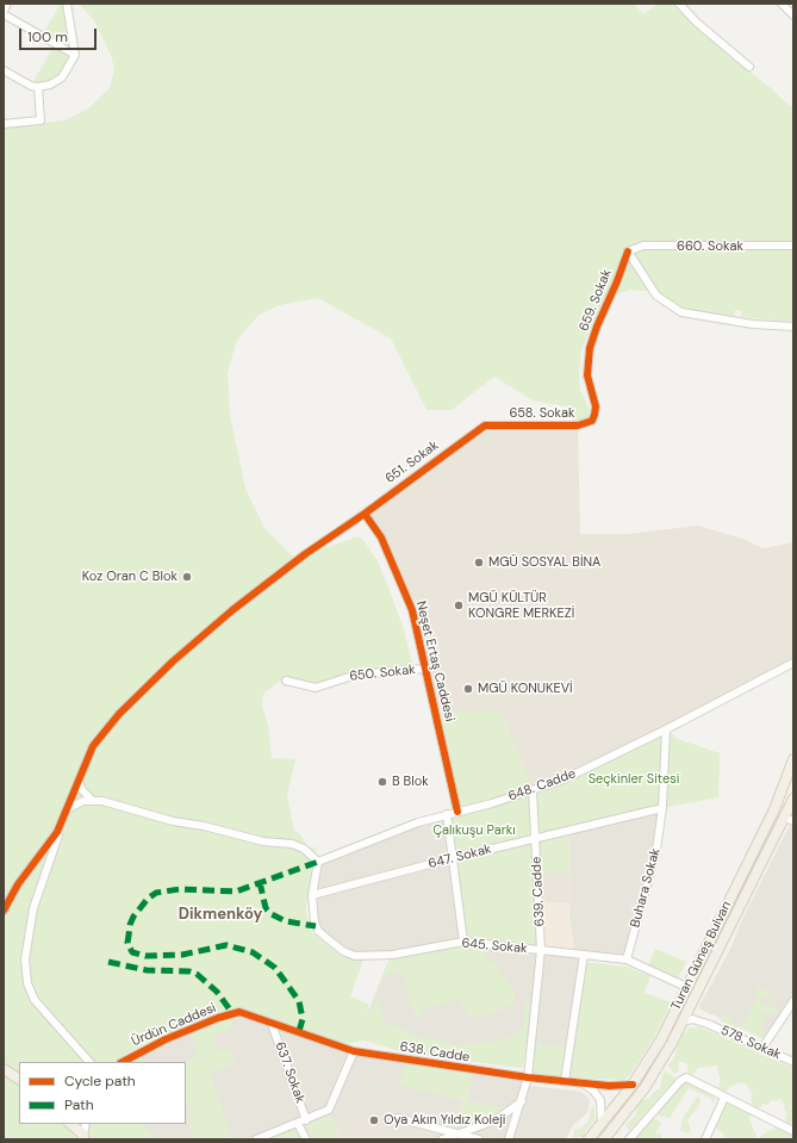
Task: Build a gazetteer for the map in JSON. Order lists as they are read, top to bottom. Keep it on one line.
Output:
{"streets":{"main road":["Turan Güneş Bulvarı"],"street":["660. Sokak","659. Sokak","658. Sokak","651. Sokak","Neşet Ertaş Caddesi","650. Sokak","648. Cadde","647. Sokak","Buhara Sokak","639. Cadde","645. Sokak","Ürdün Caddesi","578. Sokak","638. Cadde","637. Sokak"]},"crossings":[["660. Sokak","659. Sokak"],["659. Sokak","658. Sokak"],["658. Sokak","651. Sokak"],["651. Sokak","Neşet Ertaş Caddesi"],["Neşet Ertaş Caddesi","650. Sokak"],["Neşet Ertaş Caddesi","648. Cadde"],["648. Cadde","Buhara Sokak"],["648. Cadde","639. Cadde"],["648. Cadde","645. Sokak"],["647. Sokak","Buhara Sokak"],["647. Sokak","639. Cadde"],["647. Sokak","645. Sokak"],["Buhara Sokak","645. Sokak"],["639. Cadde","645. Sokak"],["639. Cadde","638. Cadde"],["645. Sokak","Turan Güneş Bulvarı"],["Turan Güneş Bulvarı","638. Cadde"],["Ürdün Caddesi","638. Cadde"],["638. Cadde","637. Sokak"]],"districts":["Dikmenköy"],"parks":["Seçkinler Sitesi","Çalıkuşu Parkı"],"places":["MGÜ SOSYAL BİNA","Koz Oran C Blok","MGÜ KÜLTÜR KONGRE MERKEZİ","MGÜ KONUKEVİ","B Blok","Oya Akın Yıldız Koleji"],"legend":["Cycle path","Path"],"scale_bar":"100 m"}
